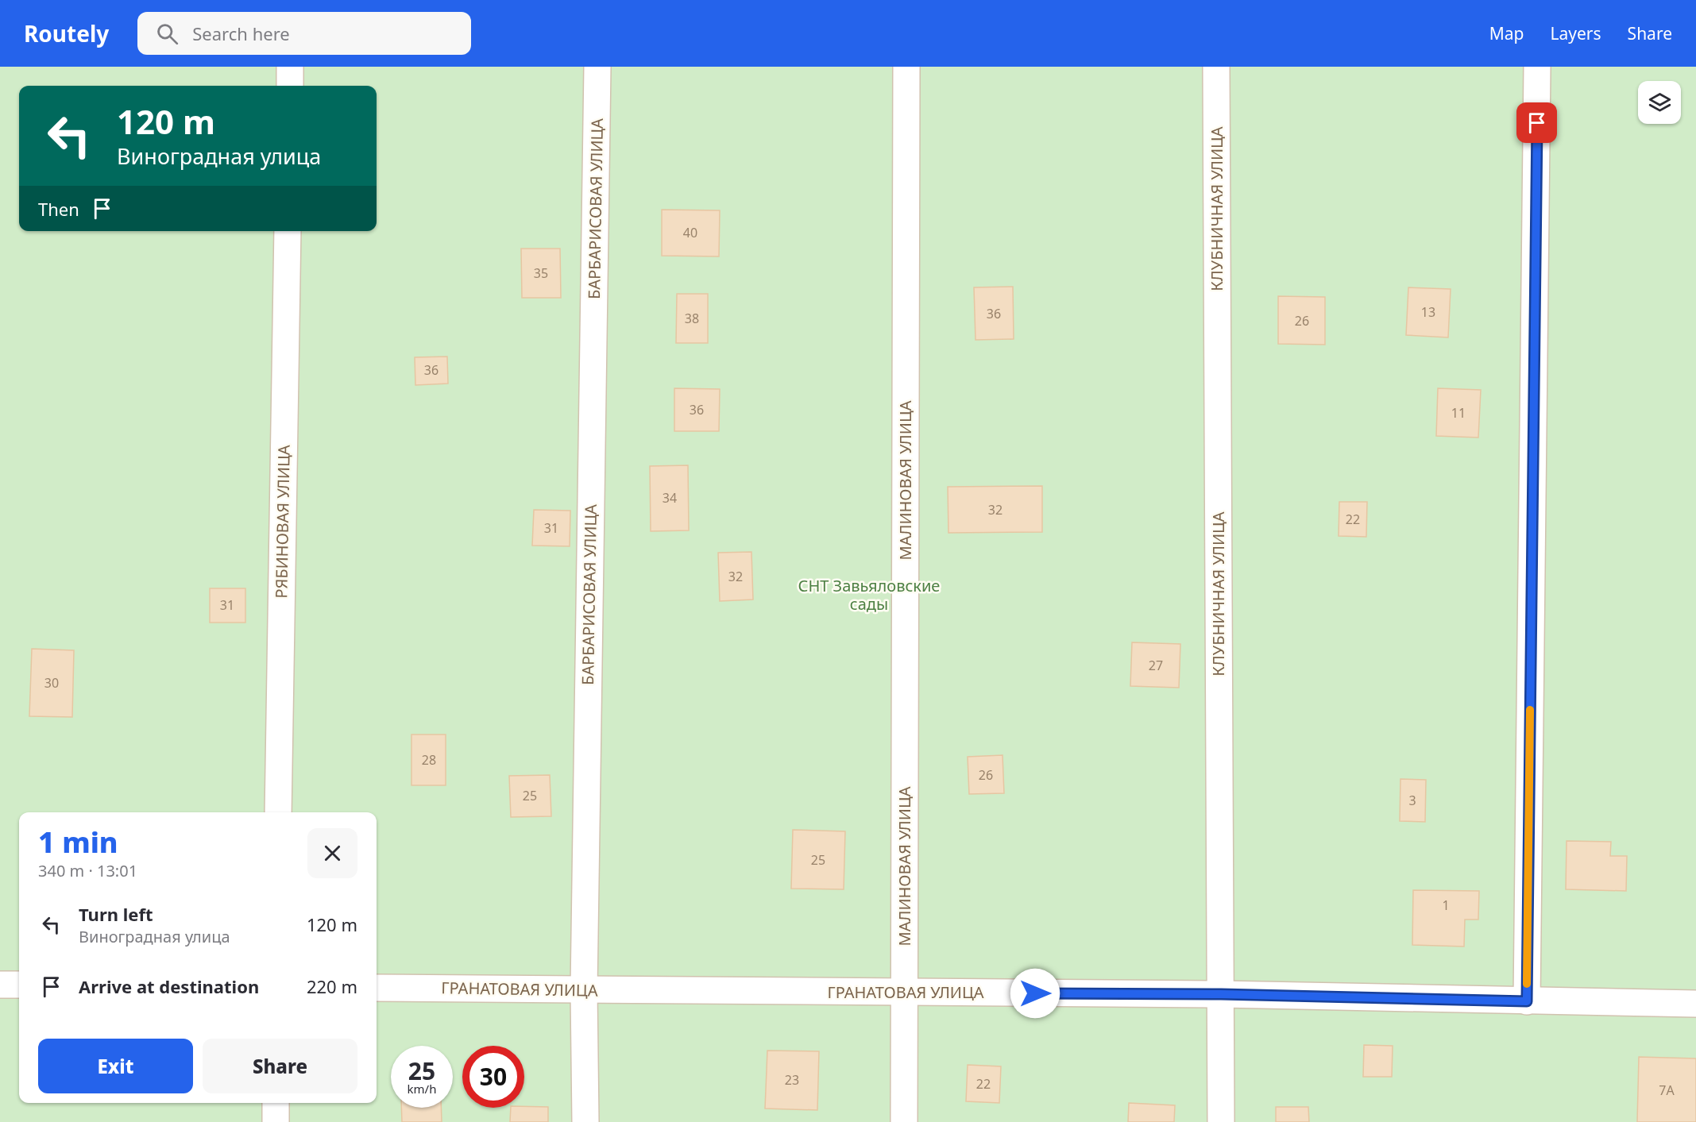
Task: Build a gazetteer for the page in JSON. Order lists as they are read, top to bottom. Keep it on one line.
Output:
{"streets":{"street":["БАРБАРИСОВАЯ УЛИЦА","КЛУБНИЧНАЯ УЛИЦА","МАЛИНОВАЯ УЛИЦА","РЯБИНОВАЯ УЛИЦА","ГРАНАТОВАЯ УЛИЦА"]},"crossings":[["БАРБАРИСОВАЯ УЛИЦА","ГРАНАТОВАЯ УЛИЦА"],["КЛУБНИЧНАЯ УЛИЦА","ГРАНАТОВАЯ УЛИЦА"],["МАЛИНОВАЯ УЛИЦА","ГРАНАТОВАЯ УЛИЦА"]],"parks":["СНТ Завьяловские сады"],"house_numbers":["40","35","13","36","38","26","36","36","11","34","32","22","31","32","31","27","30","28","26","25","3","25","1","23","22","7А"],"page":{"header":"Routely","search":"Search here","nav":["Map","Layers","Share"],"turn":["120 m","Виноградная улица"],"then":"Then","heading":["1 min","340 m · 13:01"],"list":[{"name":"Turn left","note":"Виноградная улица","value":"120 m"},{"name":"Arrive at destination","value":"220 m"}],"buttons":["Exit","Share"],"speed":"25 km/h","limit":"30"}}
